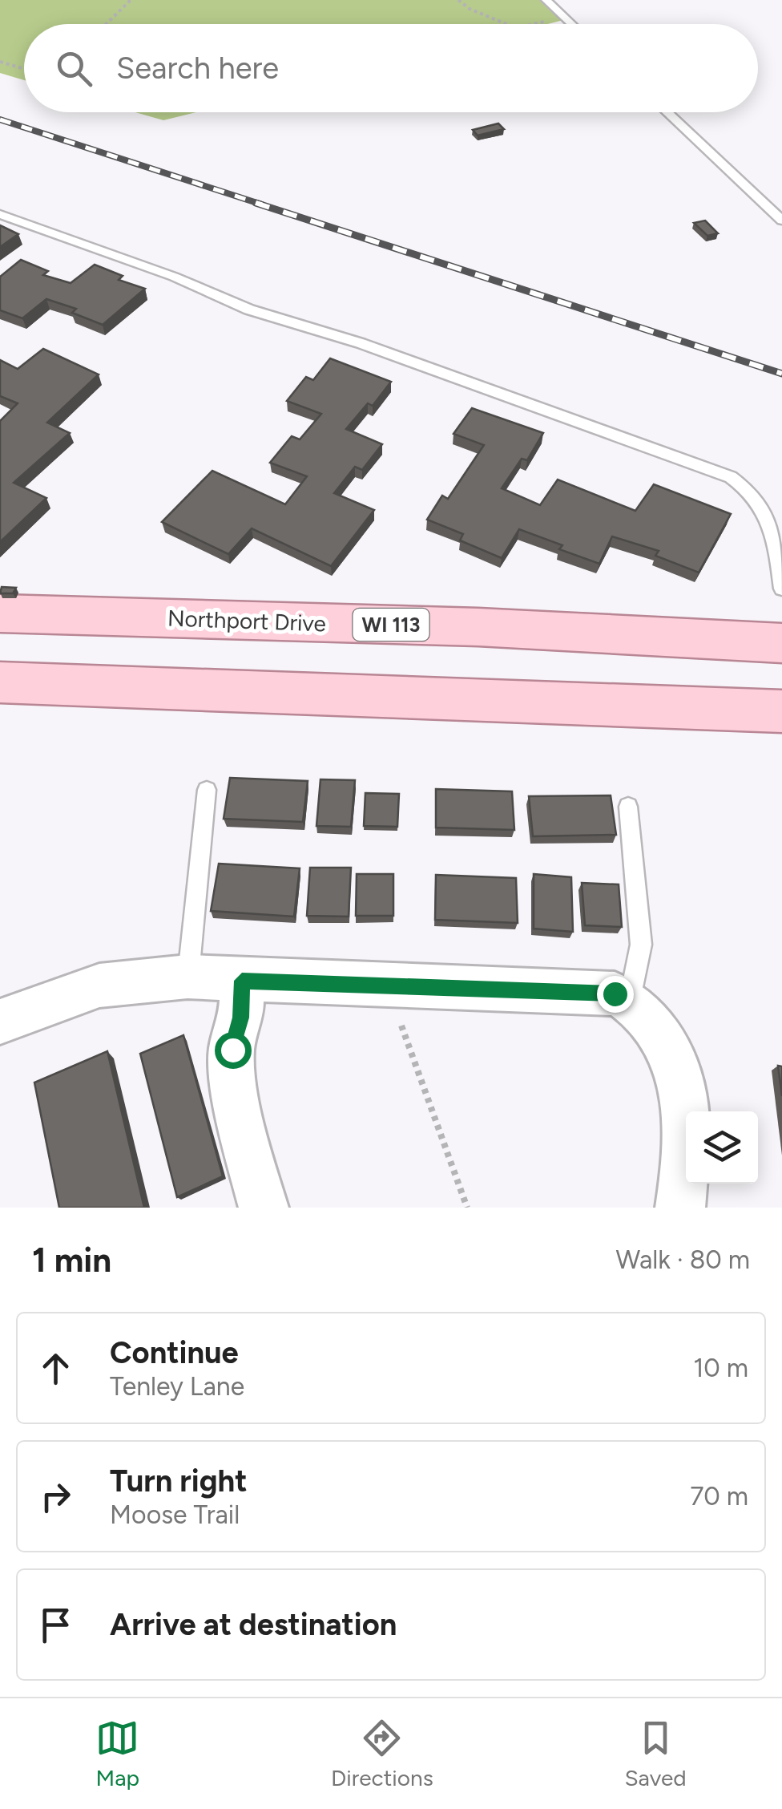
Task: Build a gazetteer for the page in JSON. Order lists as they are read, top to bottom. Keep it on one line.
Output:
{"streets":{"main road":["Northport Drive","WI 113"]},"page":{"search":"Search here","heading":["1 min","Walk · 80 m"],"list":[["Continue","Tenley Lane","10 m"],["Turn right","Moose Trail","70 m"],"Arrive at destination"],"nav":["Map","Directions","Saved"]}}
